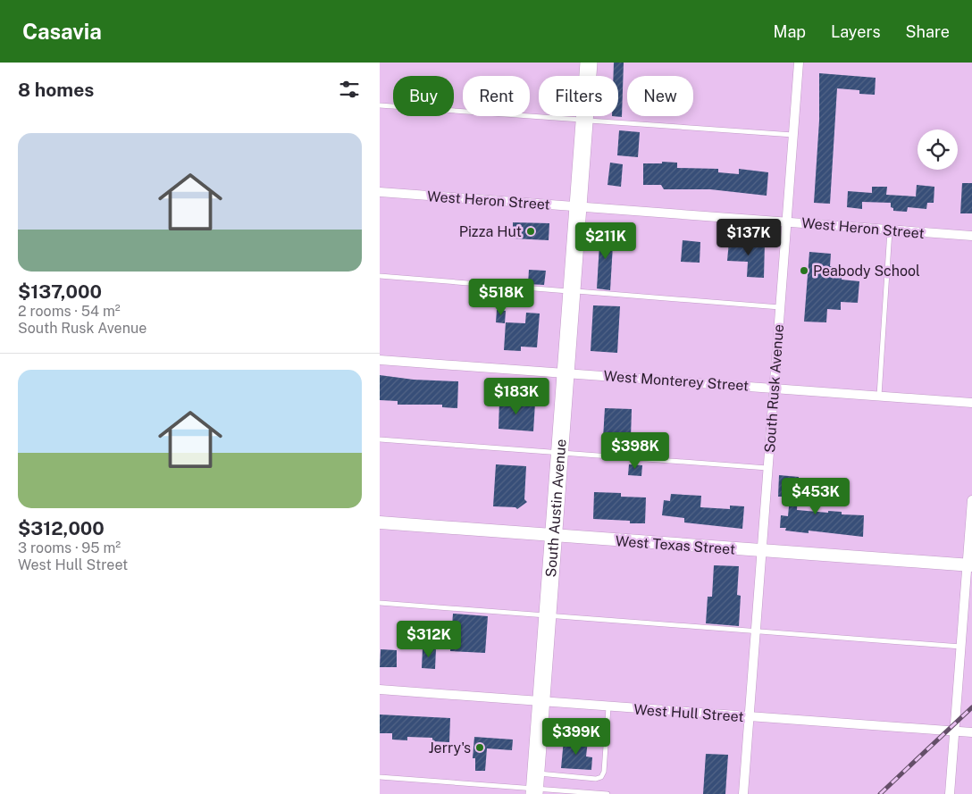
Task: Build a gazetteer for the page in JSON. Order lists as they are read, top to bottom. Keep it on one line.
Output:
{"streets":{"highway":["South Austin Avenue"],"street":["West Heron Street","West Monterey Street","South Rusk Avenue","West Texas Street","West Hull Street"]},"crossings":[["West Heron Street","South Rusk Avenue"],["West Heron Street","South Austin Avenue"],["West Monterey Street","South Rusk Avenue"],["West Monterey Street","South Austin Avenue"],["South Rusk Avenue","West Texas Street"],["South Rusk Avenue","West Hull Street"],["South Austin Avenue","West Texas Street"],["South Austin Avenue","West Hull Street"]],"places":["Pizza Hut","Peabody School","Jerry's"],"page":{"header":"Casavia","nav":["Map","Layers","Share"],"heading":"8 homes","chip":["Buy","Rent","Filters","New"],"list":[{"name":"$137,000","note":"2 rooms · 54 m² · South Rusk Avenue"},{"name":"$312,000","note":"3 rooms · 95 m² · West Hull Street"}],"price":["$137K","$211K","$518K","$183K","$398K","$453K","$312K","$399K"]}}
